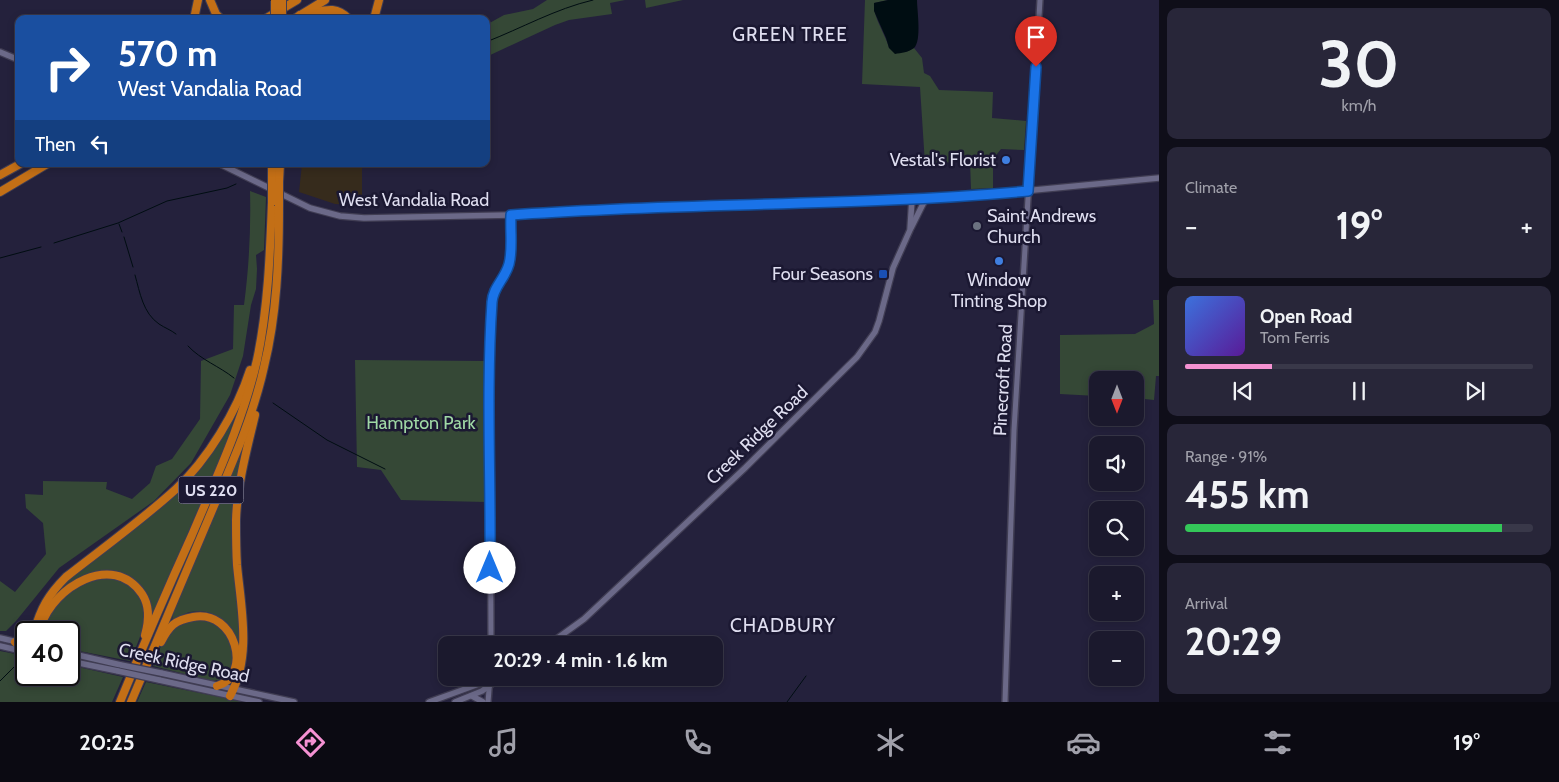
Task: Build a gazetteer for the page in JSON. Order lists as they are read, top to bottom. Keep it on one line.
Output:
{"streets":{"highway":["US 220"],"main road":["West Vandalia Road","Creek Ridge Road"],"street":["Pinecroft Road"]},"crossings":[["West Vandalia Road","Pinecroft Road"],["West Vandalia Road","Creek Ridge Road"]],"districts":["GREEN TREE","CHADBURY"],"parks":["Hampton Park"],"places":{"other":["Vestal's Florist","Saint Andrews Church","Window Tinting Shop"],"transit":["Four Seasons"]},"north":"bottom","page":{"tile":[["30","km/h"],"Climate",["Range · 91%","455 km"],["Arrival","20:29"]],"turn":["570 m","West Vandalia Road"],"then":"Then","heat":["−","19°","+"],"song":["Open Road","Tom Ferris"],"map_buttons":["+","−"],"limit":"40","trip":"20:29 · 4 min · 1.6 km","tabs":["20:25","19°"]}}
